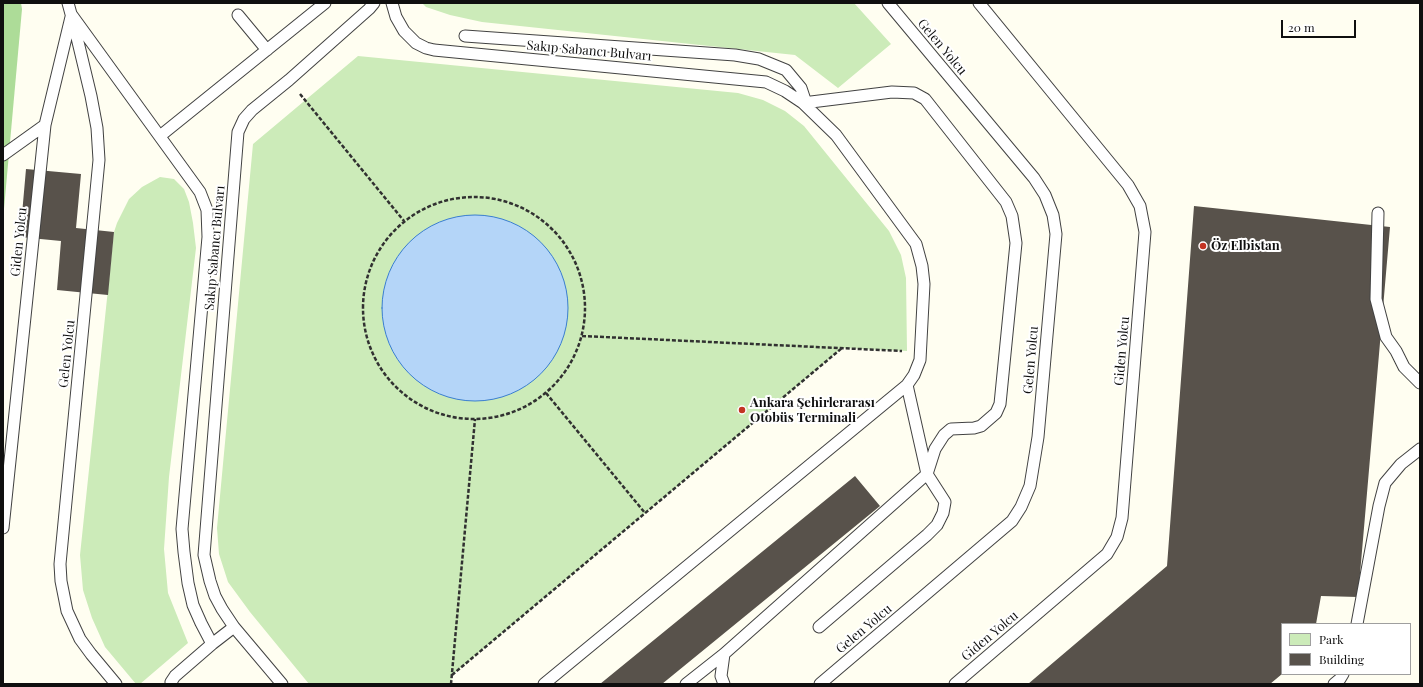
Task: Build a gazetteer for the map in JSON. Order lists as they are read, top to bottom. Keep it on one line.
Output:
{"streets":{"lane":["Gelen Yolcu","Sakıp Sabancı Bulvarı","Giden Yolcu"]},"crossings":[["Gelen Yolcu","Giden Yolcu"]],"places":["Öz Elbistan","Ankara Şehirlerarası Otobüs Terminali"],"legend":["Park","Building"],"scale_bar":"20 m"}
